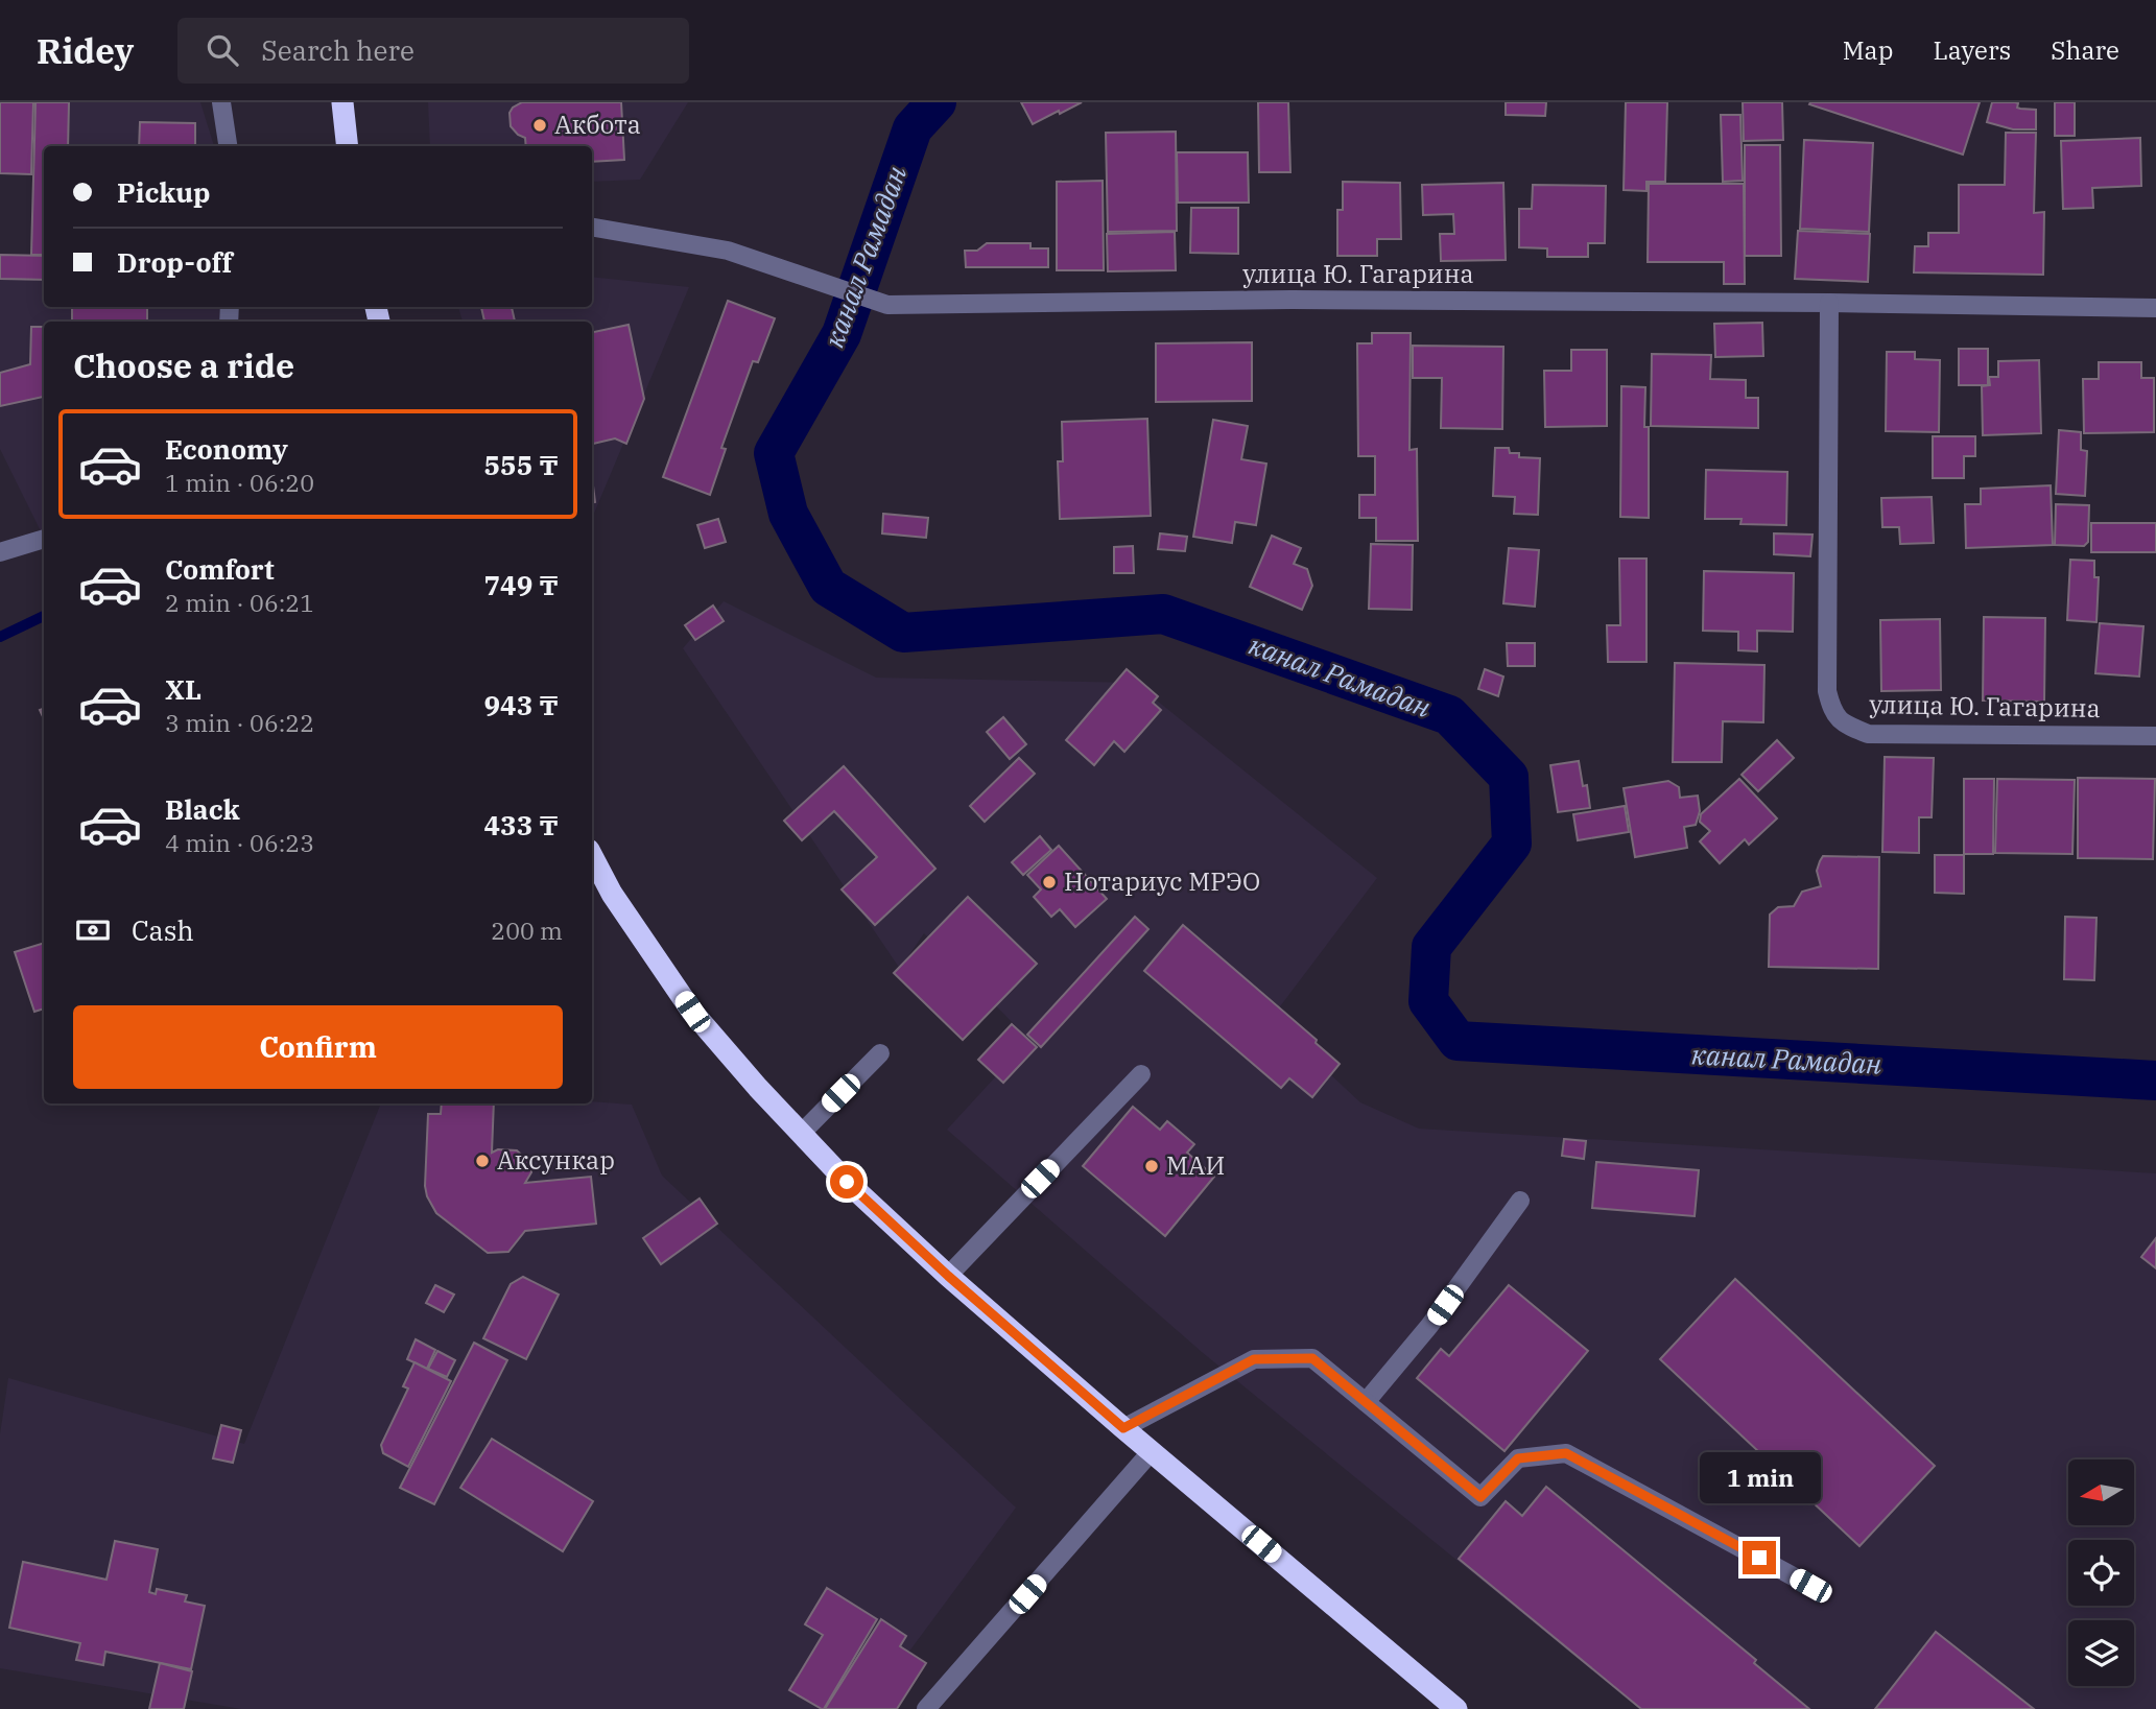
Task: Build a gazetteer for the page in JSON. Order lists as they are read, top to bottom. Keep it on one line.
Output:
{"streets":{"street":["улица Ю. Гагарина"]},"water":["канал Рамадан"],"places":["Акбота","Нотариус МРЭО","Аксункар","МАИ"],"north":"left","page":{"header":"Ridey","search":"Search here","nav":["Map","Layers","Share"],"banner":["Pickup","Drop-off"],"heading":"Choose a ride","list":[{"name":"Economy","note":"1 min · 06:20","value":"555 ₸"},{"name":"Comfort","note":"2 min · 06:21","value":"749 ₸"},{"name":"XL","note":"3 min · 06:22","value":"943 ₸"},{"name":"Black","note":"4 min · 06:23","value":"433 ₸"}],"pay":["Cash","200 m"],"buttons":"Confirm","bubble":"1 min"}}
